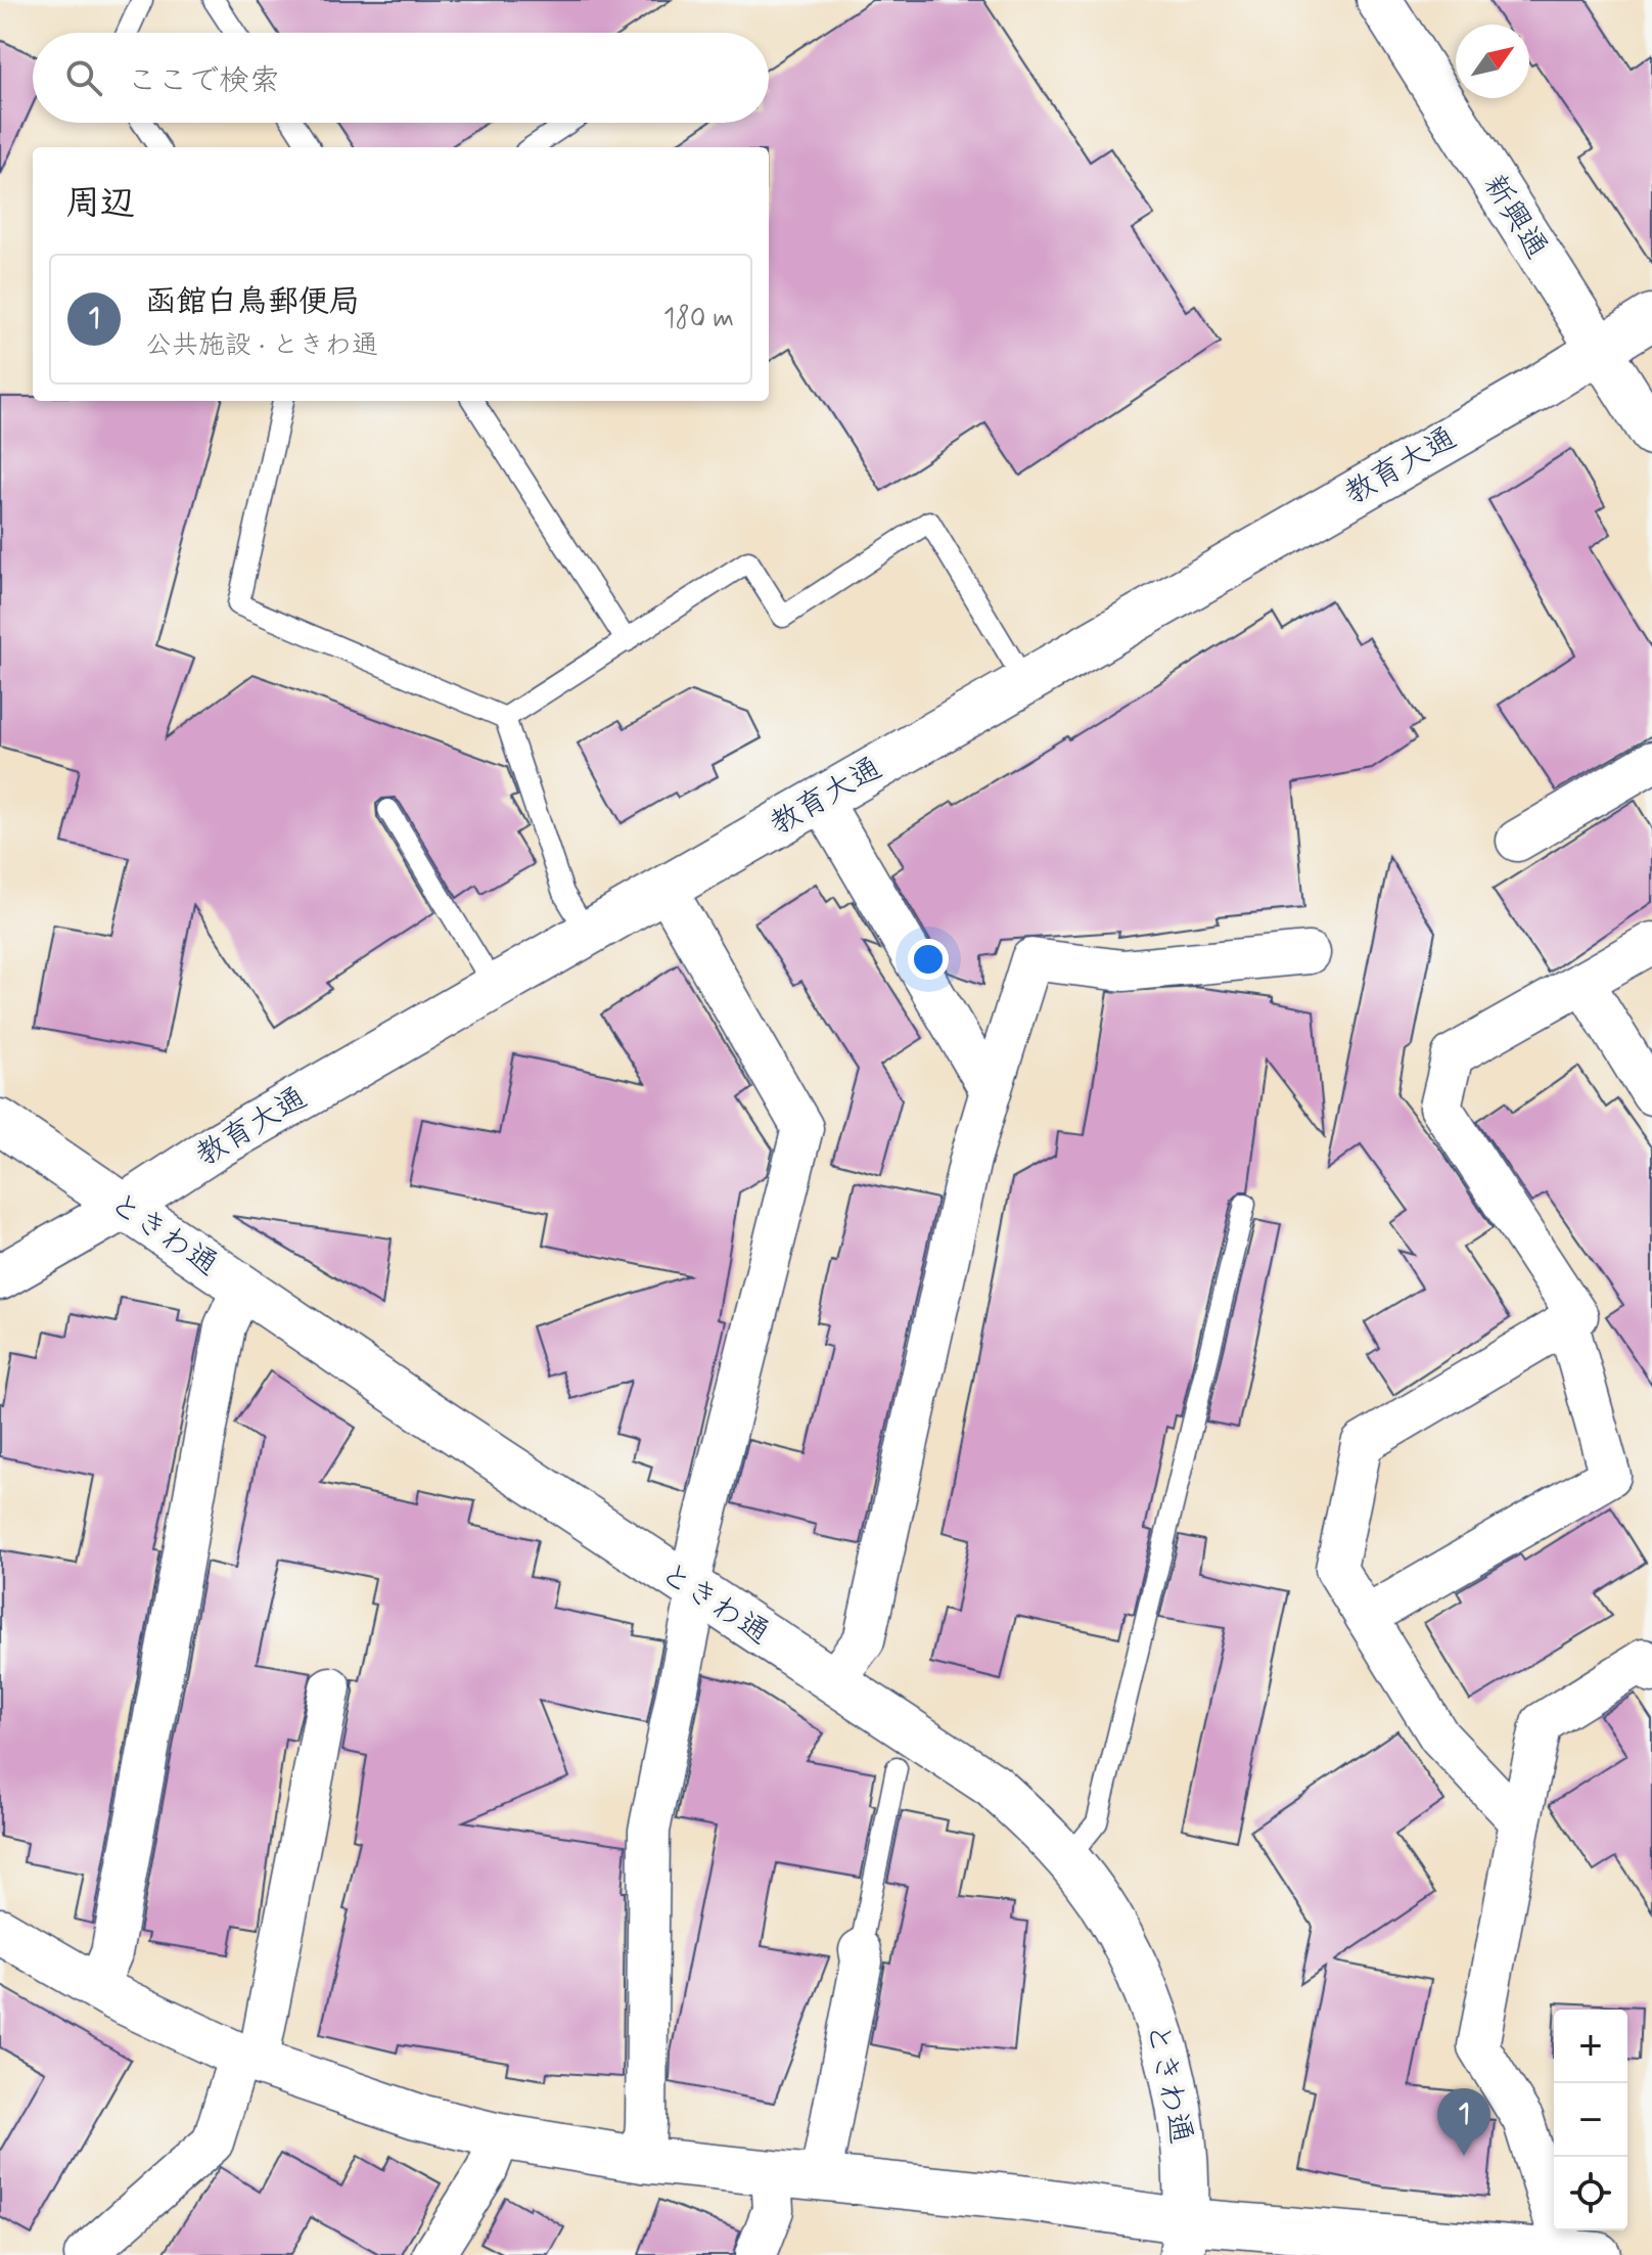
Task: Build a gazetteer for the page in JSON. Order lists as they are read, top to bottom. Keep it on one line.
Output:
{"streets":{"street":["新興通","教育大通","ときわ通"]},"crossings":[["新興通","教育大通"],["教育大通","ときわ通"]],"north":"top right","page":{"search":"ここで検索","heading":"周辺","list":[{"mark":"1","name":"函館白鳥郵便局","note":"公共施設 · ときわ通","value":"180 m"}],"map_buttons":["+","−"],"pins":"1"}}
